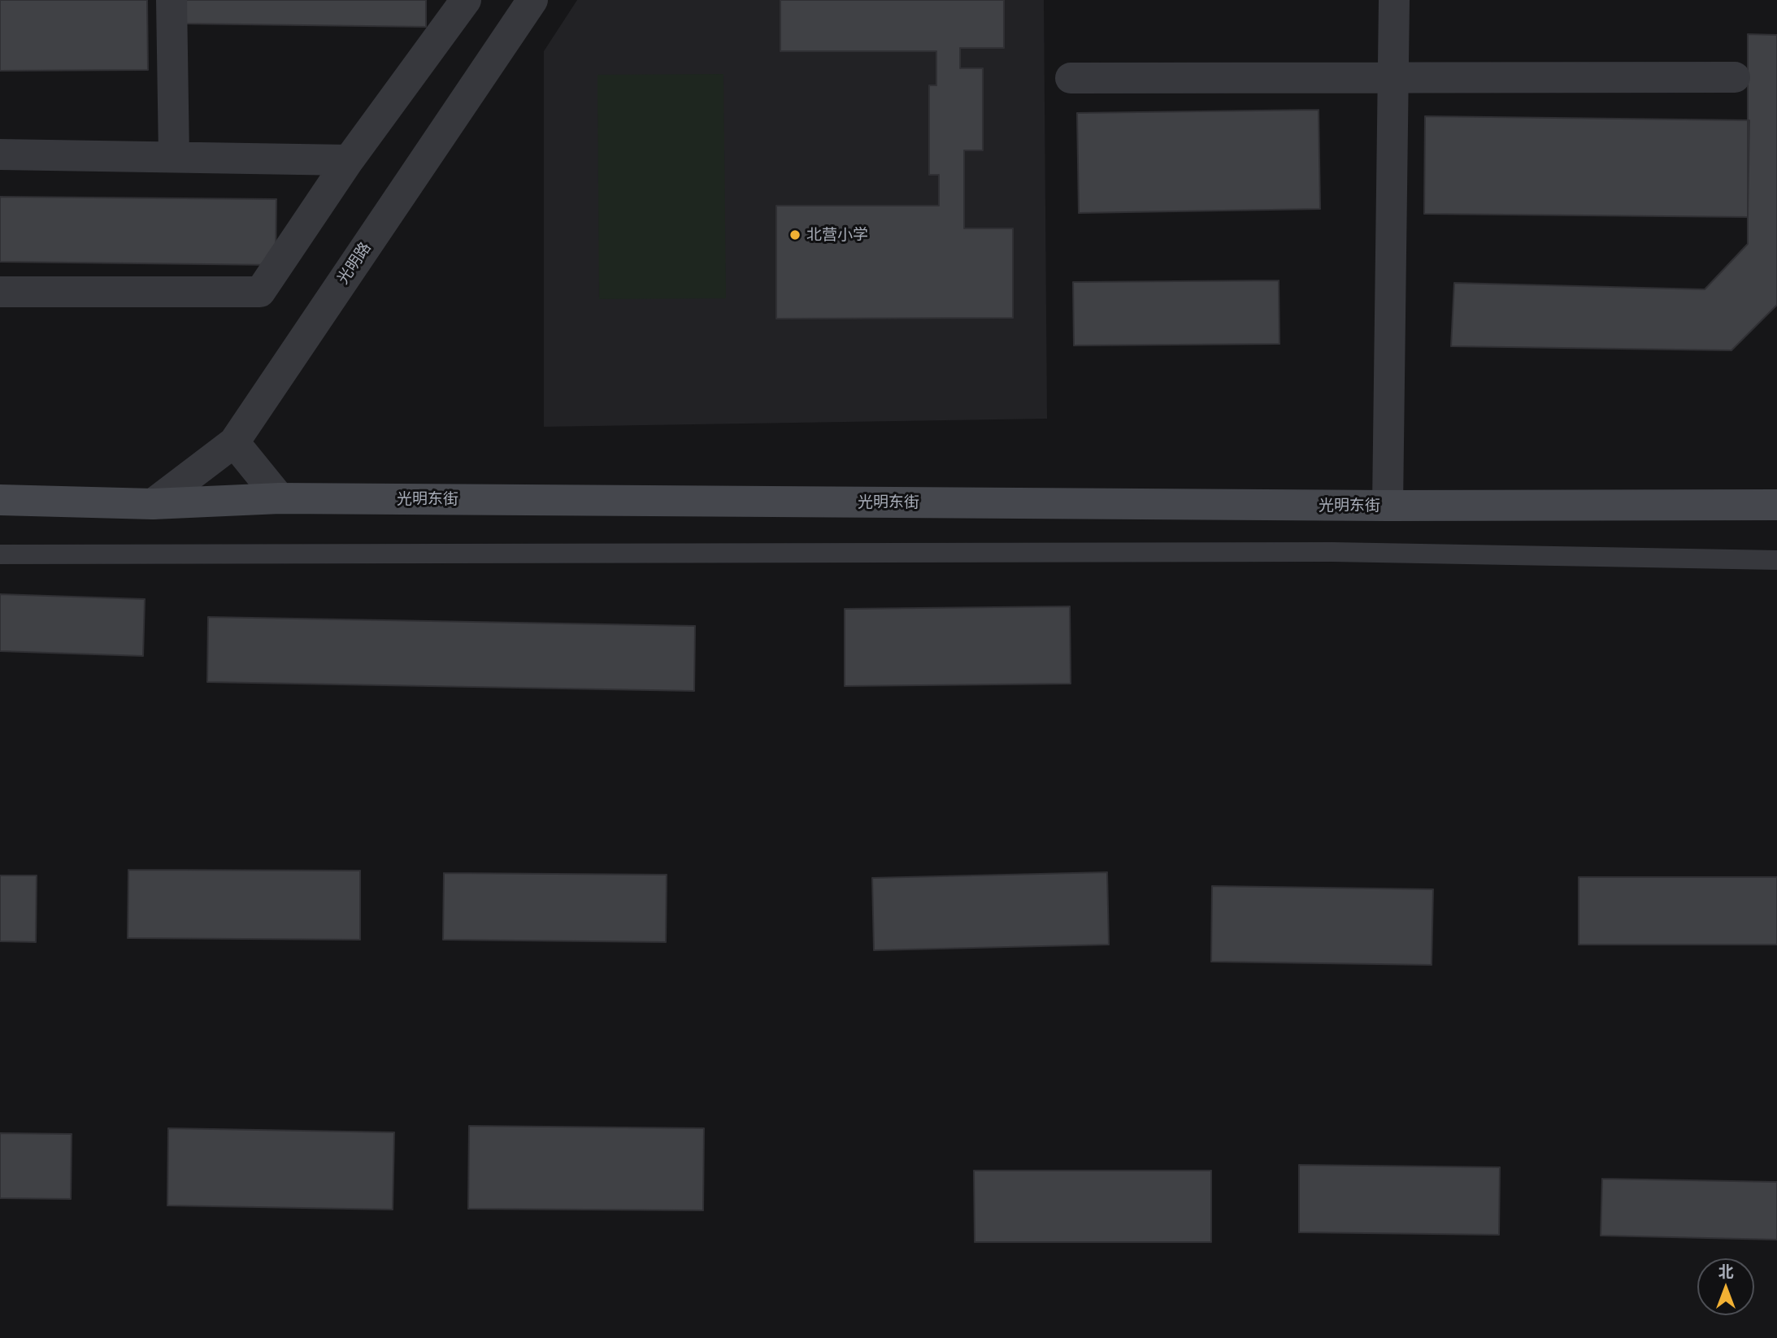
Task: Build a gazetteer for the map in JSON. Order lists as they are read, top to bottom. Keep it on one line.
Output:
{"streets":{"main road":["光明东街"],"street":["光明路"]},"crossings":[["光明路","光明东街"]],"places":["北营小学"],"north":"top"}
